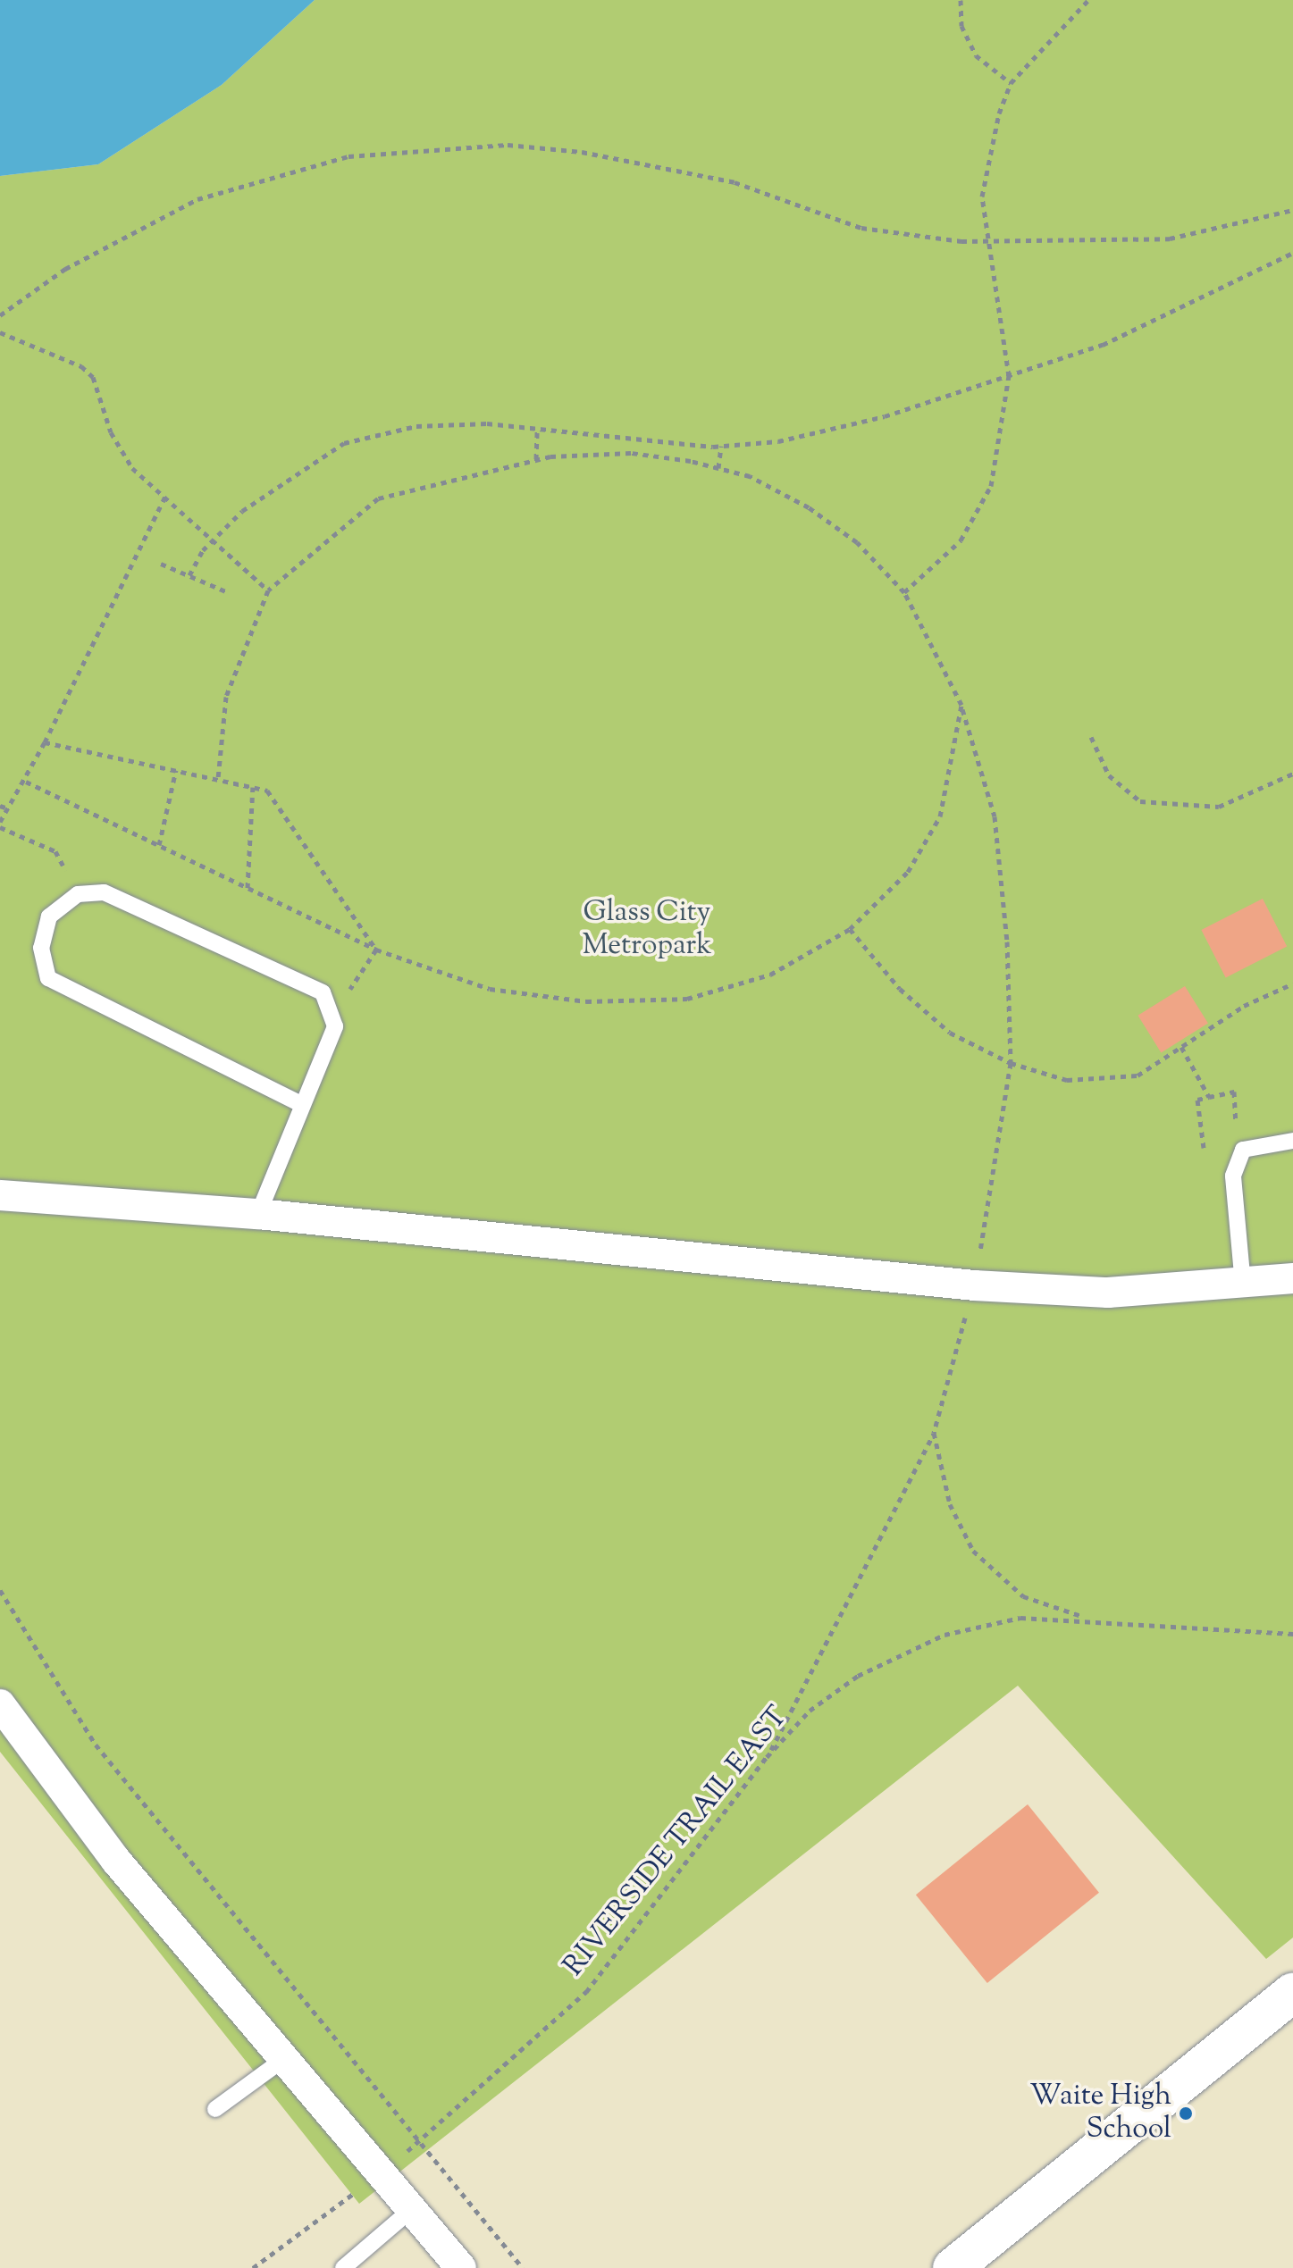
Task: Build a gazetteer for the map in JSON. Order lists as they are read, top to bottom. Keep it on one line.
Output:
{"streets":{"path":["RIVERSIDE TRAIL EAST"]},"parks":["Glass City Metropark"],"places":["Waite High School"]}
